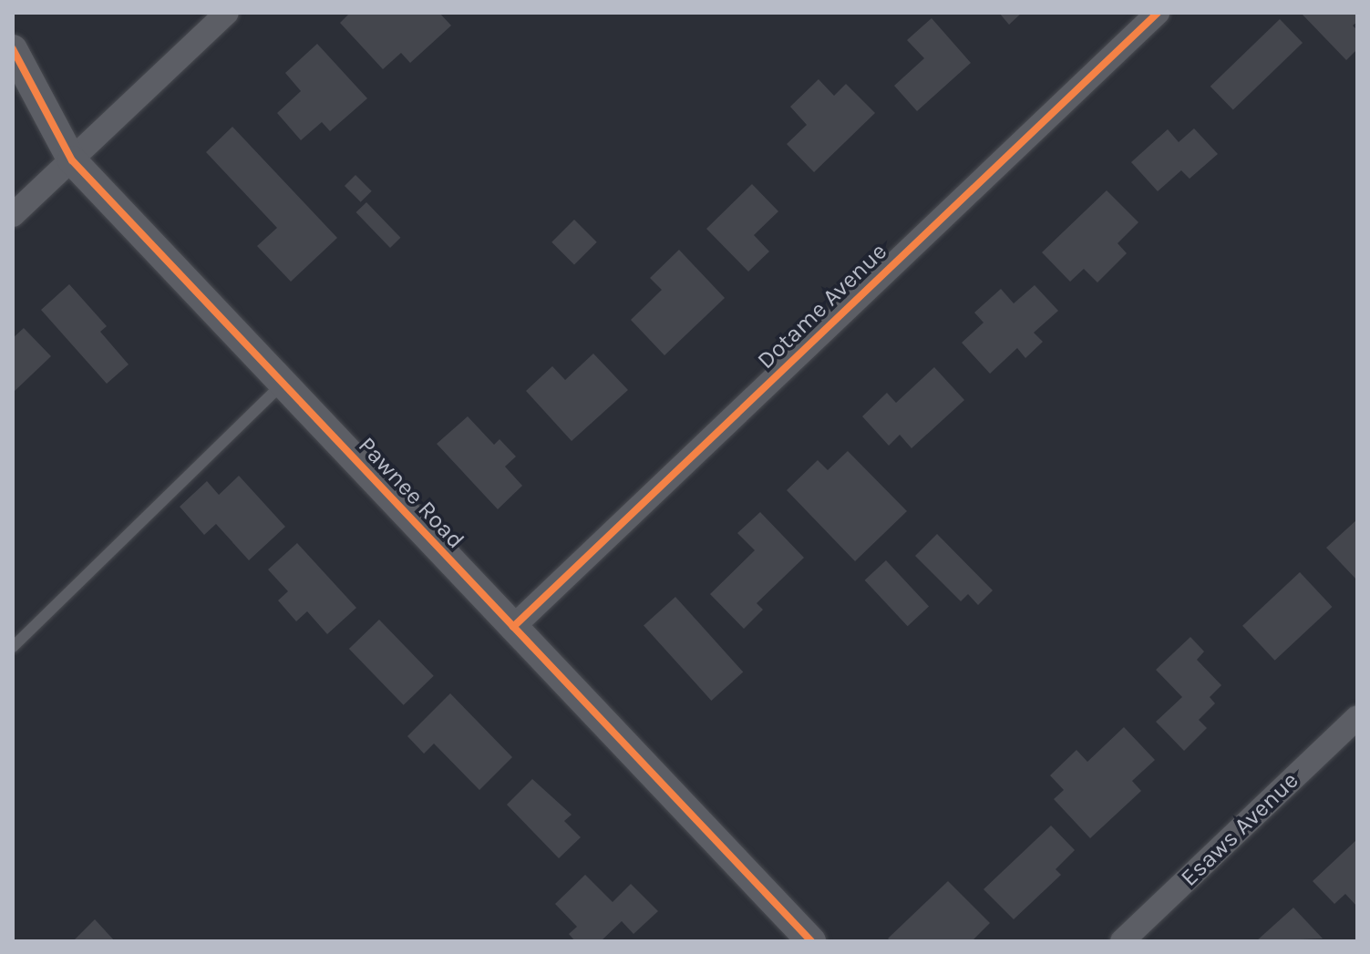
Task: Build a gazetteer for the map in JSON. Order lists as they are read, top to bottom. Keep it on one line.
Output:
{"streets":{"street":["Dotame Avenue","Pawnee Road","Esaws Avenue"]},"crossings":[["Dotame Avenue","Pawnee Road"]]}
